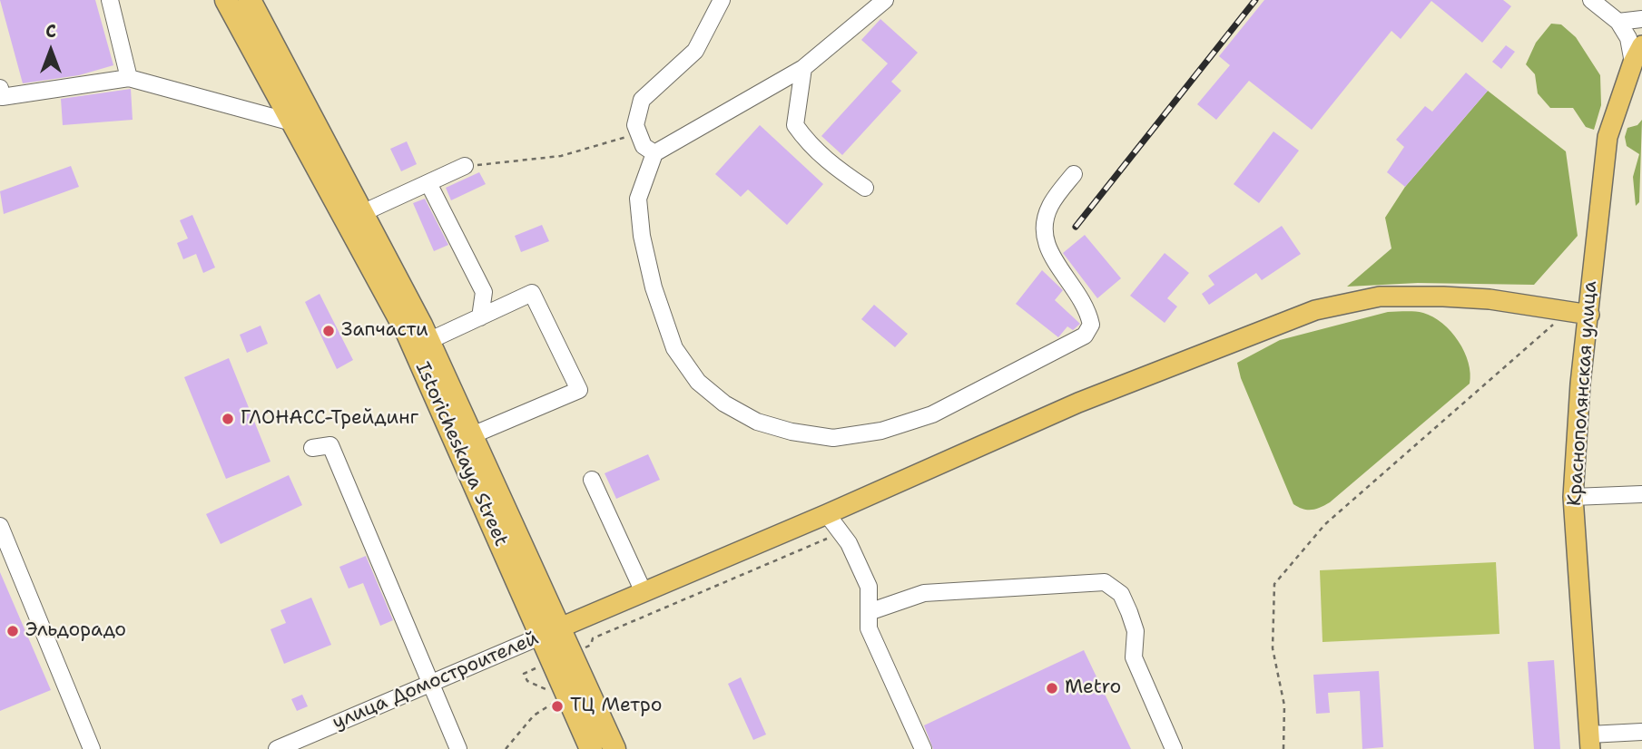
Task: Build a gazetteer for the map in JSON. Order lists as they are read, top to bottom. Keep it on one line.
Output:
{"streets":{"highway":["Istoricheskaya Street"],"main road":["Краснополянская улица"],"street":["улица Домостроителей"]},"crossings":[["Istoricheskaya Street","улица Домостроителей"]],"places":["Запчасти","ГЛОНАСС-Трейдинг","Эльдорадо","Metro","ТЦ Метро"],"north":"top"}
